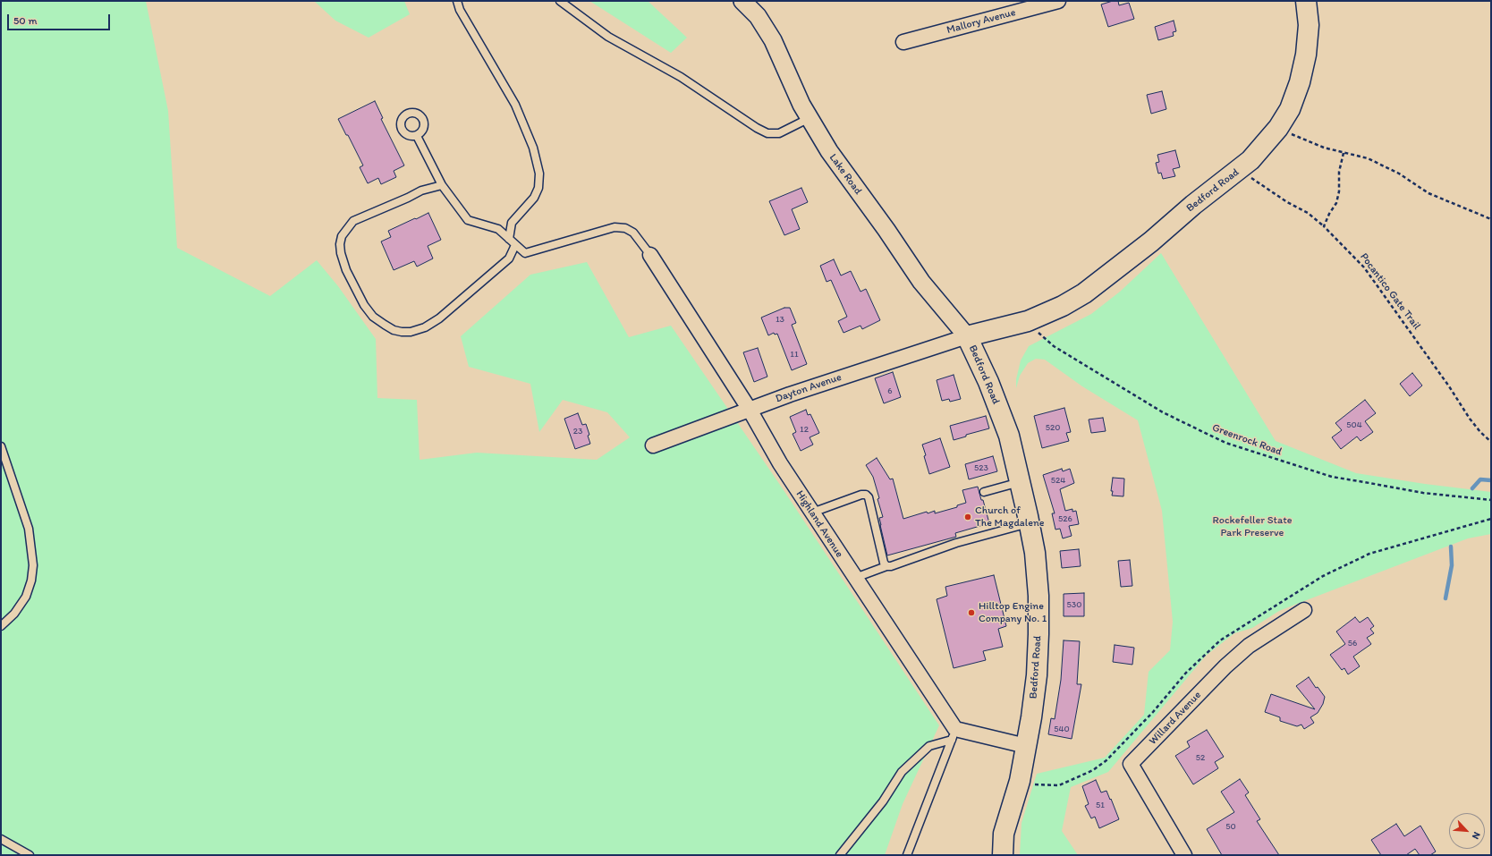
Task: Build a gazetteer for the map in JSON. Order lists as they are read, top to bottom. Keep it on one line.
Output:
{"streets":{"main road":["Bedford Road"],"street":["Mallory Avenue","Lake Road","Dayton Avenue","Highland Avenue","Willard Avenue"],"path":["Pocantico Gate Trail","Greenrock Road"]},"crossings":[["Lake Road","Bedford Road"],["Lake Road","Dayton Avenue"],["Bedford Road","Pocantico Gate Trail"],["Bedford Road","Dayton Avenue"],["Bedford Road","Greenrock Road"],["Dayton Avenue","Highland Avenue"]],"parks":["Rockefeller State Park Preserve"],"places":["Church of The Magdalene","Hilltop Engine Company No. 1"],"house_numbers":["13","11","6","504","520","12","23","523","524","526","530","56","540","52","51","50"],"scale_bar":"50 m","north":"bottom right"}
